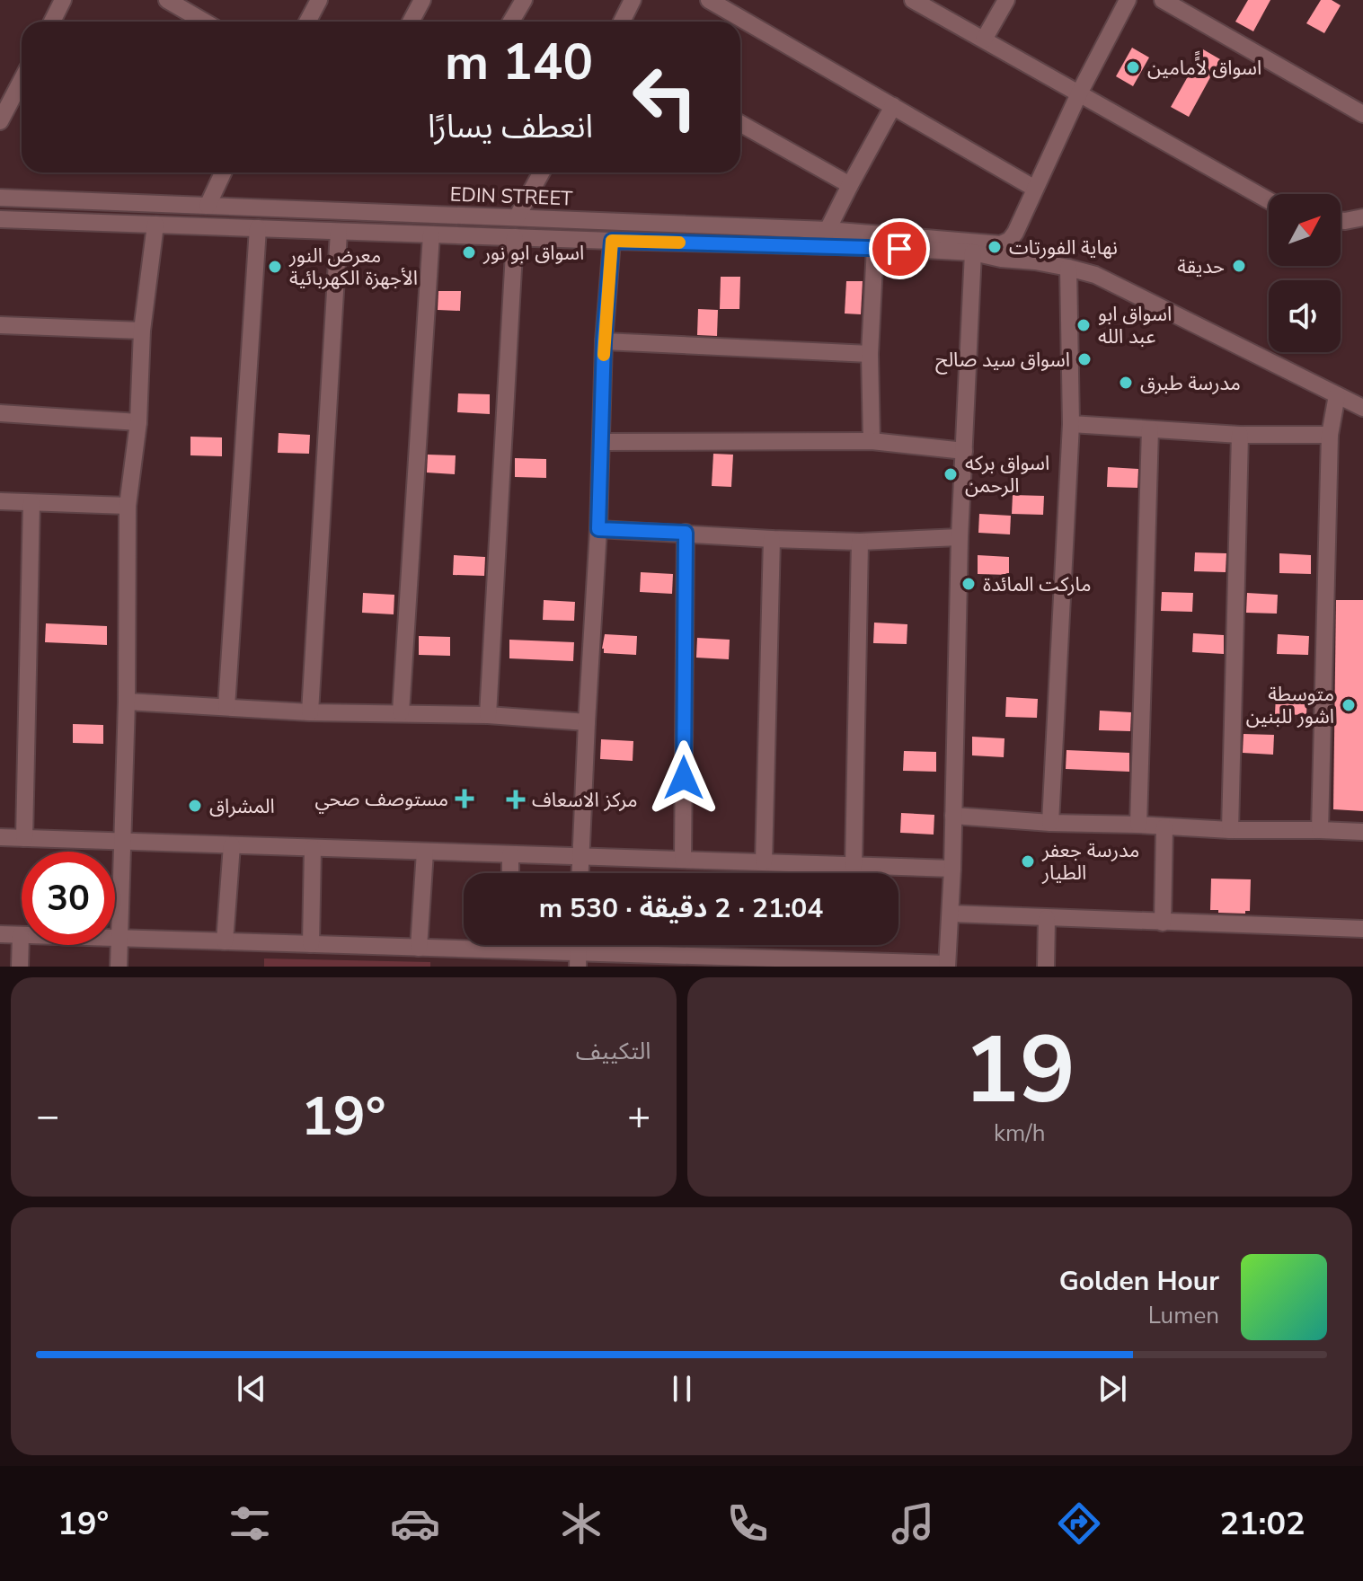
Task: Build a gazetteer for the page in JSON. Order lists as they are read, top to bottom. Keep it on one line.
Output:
{"streets":{"street":["EDIN STREET"]},"places":{"other":["اسواق لاًًمامين","نهاية الفورتات","اسواق ابو نور","حديقة","معرض النور الأجهزة الكهربائية","اسواق ابو عبد الله","اسواق سيد صالح","مدرسة طبرق","اسواق بركه الرحمن","ماركت المائدة","متوسطة اشور للبنين","المشراق","مدرسة جعفر الطيار"],"health":["مستوصف صحي","مركز الاسعاف"]},"north":"top right","page":{"turn":["140 m","انعطف يسارًا"],"limit":"30","trip":"21:04 · 2 دقيقة · 530 m","tile":[["19","km/h"],"التكييف"],"heat":["−","19°","+"],"song":["Golden Hour","Lumen"],"tabs":["21:02","19°"]}}
